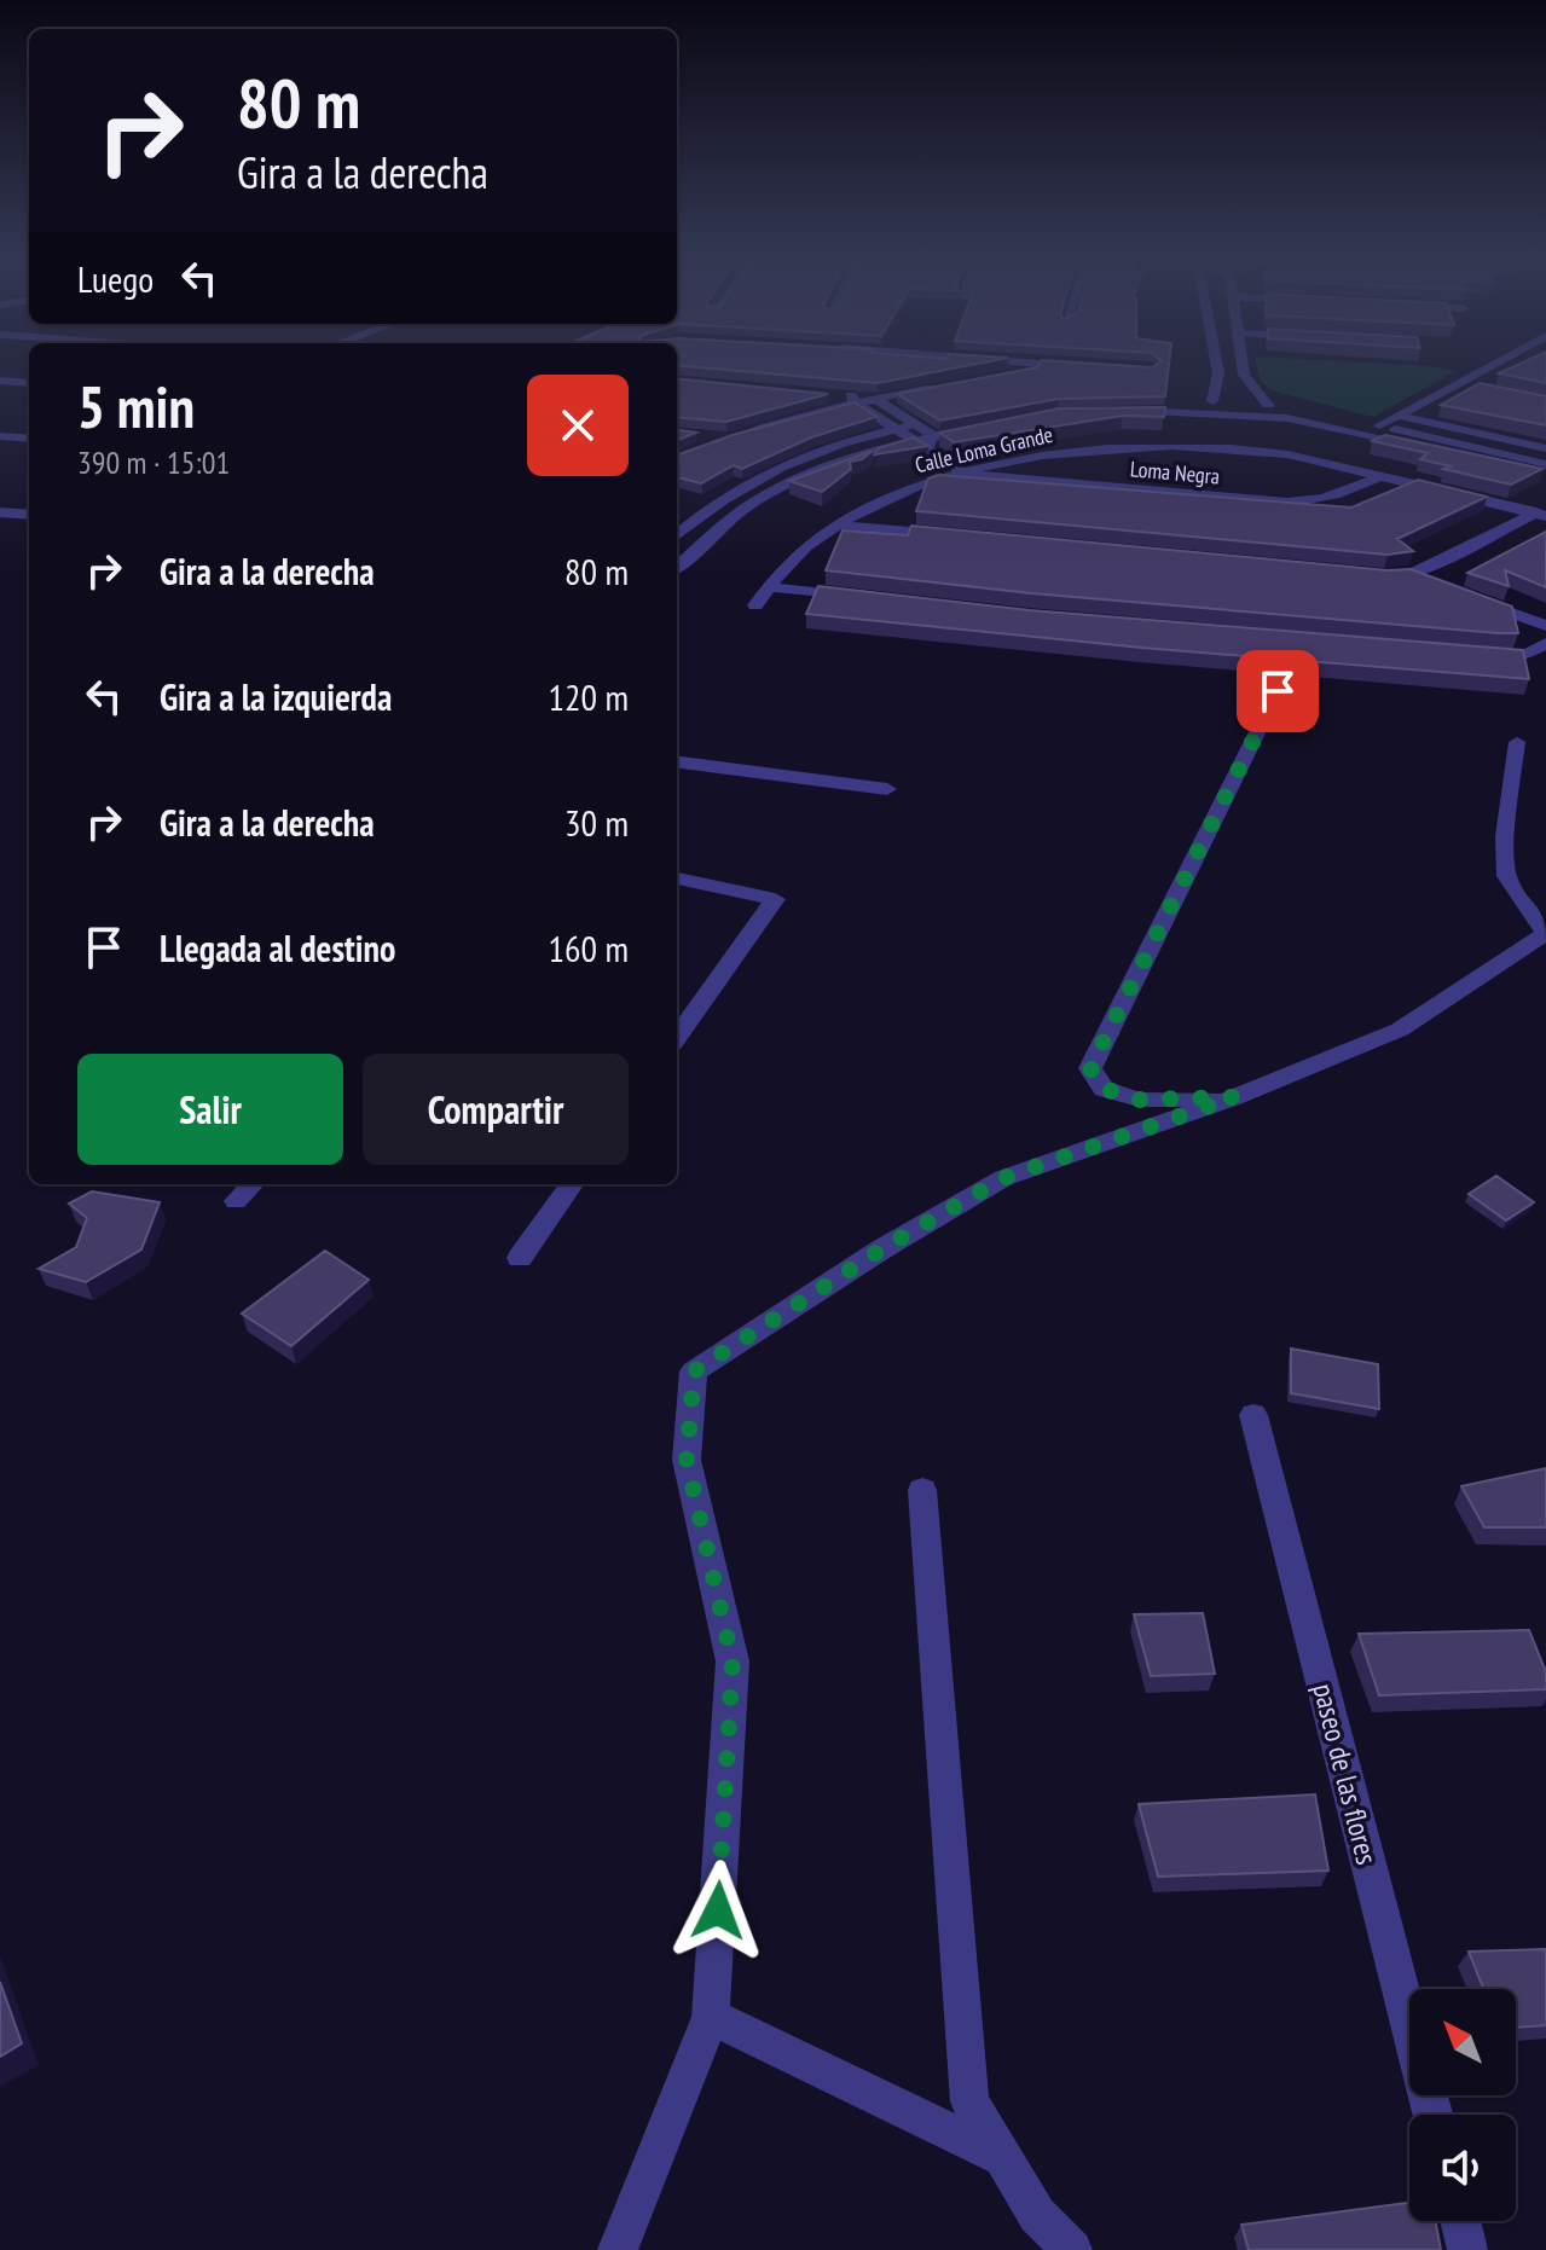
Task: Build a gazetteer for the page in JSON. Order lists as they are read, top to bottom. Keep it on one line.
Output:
{"streets":{"street":["Calle Loma Grande","Loma Negra","paseo de las flores"]},"crossings":[["Calle Loma Grande","Loma Negra"]],"north":"top left","page":{"turn":["80 m","Gira a la derecha"],"then":"Luego","heading":["5 min","390 m · 15:01"],"list":[{"name":"Gira a la derecha","value":"80 m"},{"name":"Gira a la izquierda","value":"120 m"},{"name":"Gira a la derecha","value":"30 m"},{"name":"Llegada al destino","value":"160 m"}],"buttons":["Salir","Compartir"]}}
